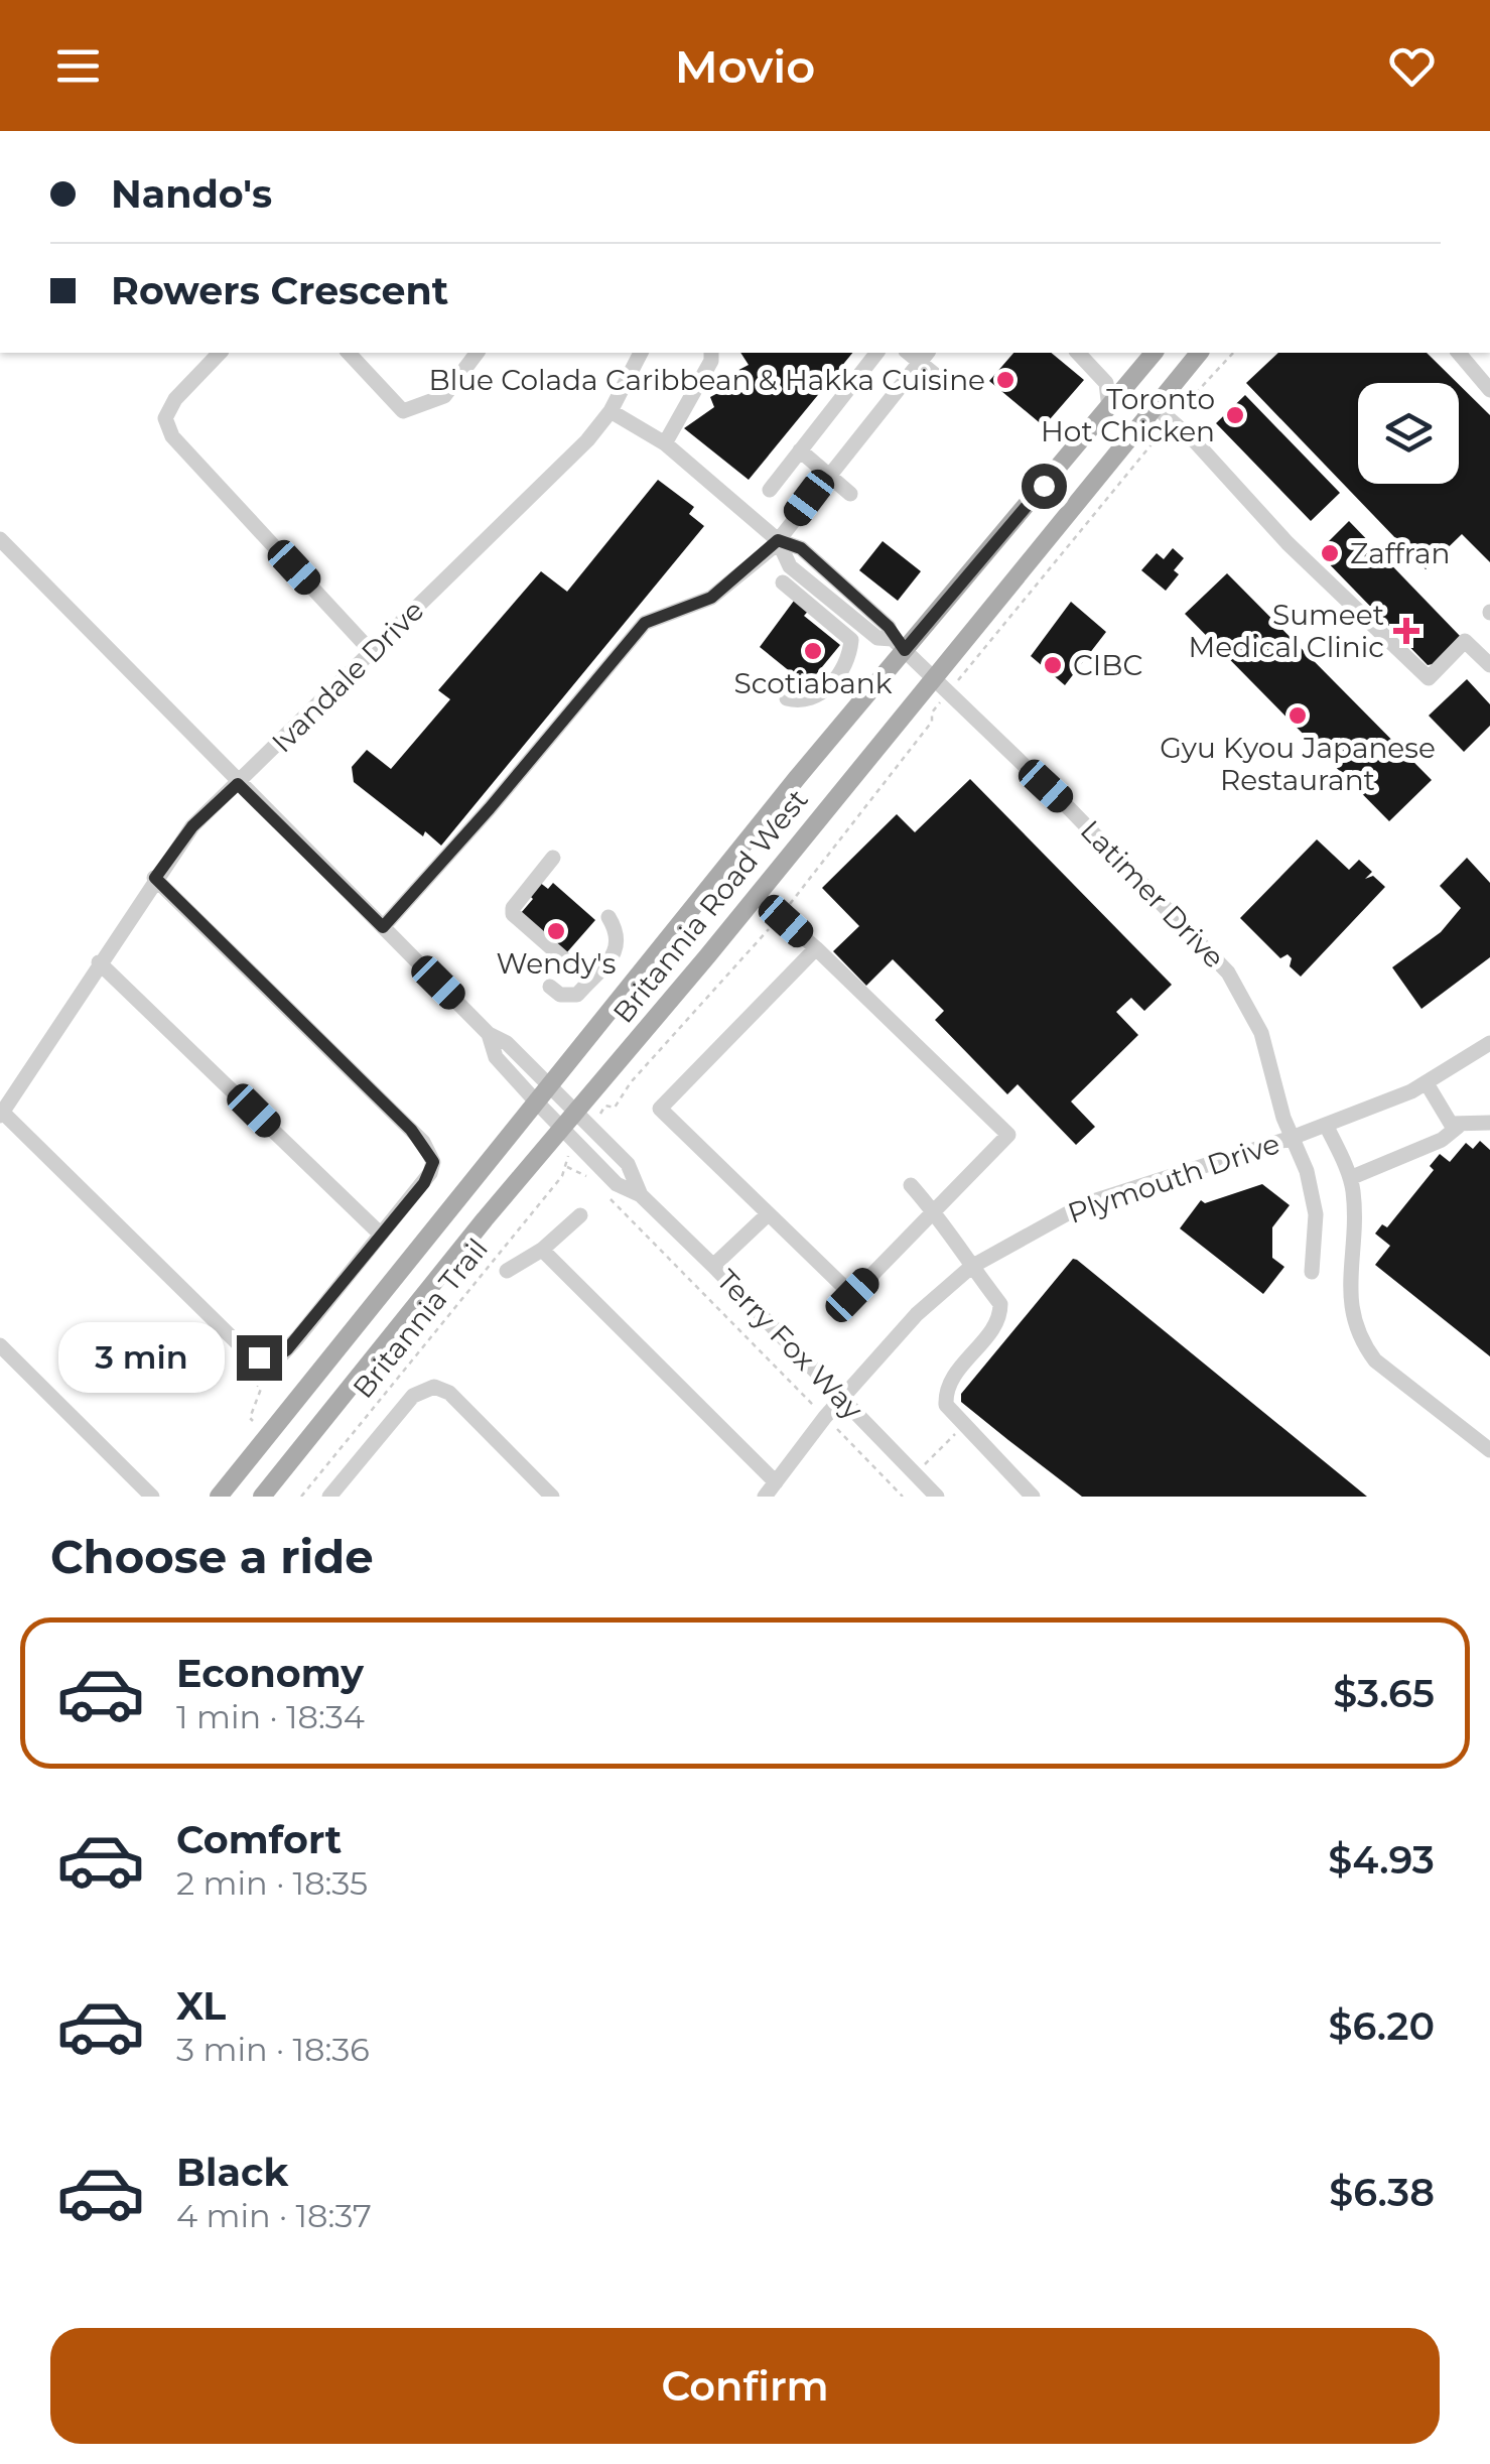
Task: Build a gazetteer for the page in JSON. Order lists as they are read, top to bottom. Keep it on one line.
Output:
{"streets":{"main road":["Britannia Road West"],"street":["Ivandale Drive","Latimer Drive","Plymouth Drive","Terry Fox Way"],"path":["Britannia Trail"]},"crossings":[["Ivandale Drive","Latimer Drive"],["Latimer Drive","Britannia Road West"],["Latimer Drive","Plymouth Drive"],["Britannia Road West","Terry Fox Way"],["Plymouth Drive","Terry Fox Way"]],"places":{"other":["Blue Colada Caribbean & Hakka Cuisine","Toronto Hot Chicken","Zaffran","Scotiabank","CIBC","Gyu Kyou Japanese Restaurant","Wendy's"],"health":["Sumeet Medical Clinic"]},"page":{"header":"Movio","banner":["Nando's","Rowers Crescent"],"bubble":"3 min","heading":"Choose a ride","list":[{"name":"Economy","note":"1 min · 18:34","value":"$3.65"},{"name":"Comfort","note":"2 min · 18:35","value":"$4.93"},{"name":"XL","note":"3 min · 18:36","value":"$6.20"},{"name":"Black","note":"4 min · 18:37","value":"$6.38"}],"buttons":"Confirm"}}
